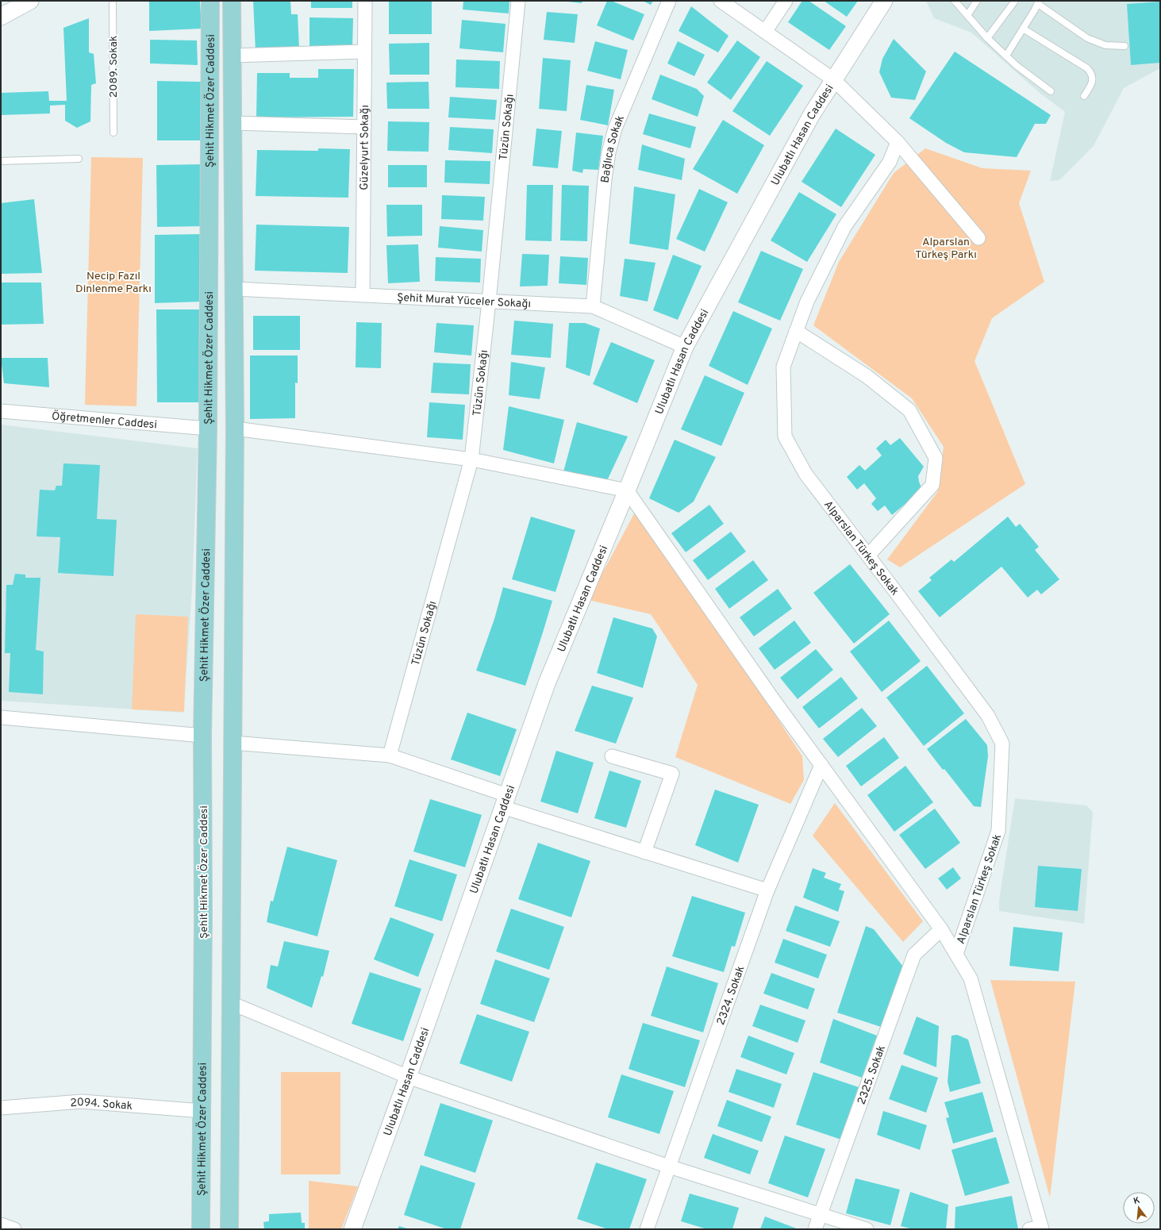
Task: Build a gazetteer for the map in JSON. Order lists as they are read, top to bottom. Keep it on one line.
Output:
{"streets":{"main road":["Şehit Hikmet Özer Caddesi"],"street":["Tüzün Sokağı","Ulubatlı Hasan Caddesi","Güzelyurt Sokağı","Bağlıca Sokak","Şehit Murat Yüceler Sokağı","Öğretmenler Caddesi","Alparslan Türkeş Sokak","2324. Sokak","2325. Sokak","2094. Sokak"],"lane":["2089. Sokak"]},"crossings":[["Şehit Hikmet Özer Caddesi","Şehit Murat Yüceler Sokağı"],["Şehit Hikmet Özer Caddesi","Öğretmenler Caddesi"],["Şehit Hikmet Özer Caddesi","2094. Sokak"],["Tüzün Sokağı","Şehit Murat Yüceler Sokağı"],["Ulubatlı Hasan Caddesi","Şehit Murat Yüceler Sokağı"],["Güzelyurt Sokağı","Şehit Murat Yüceler Sokağı"],["Bağlıca Sokak","Şehit Murat Yüceler Sokağı"]],"parks":["Alparslan Türkeş Parkı","Necip Fazıl Dinlenme Parkı"],"north":"top"}
